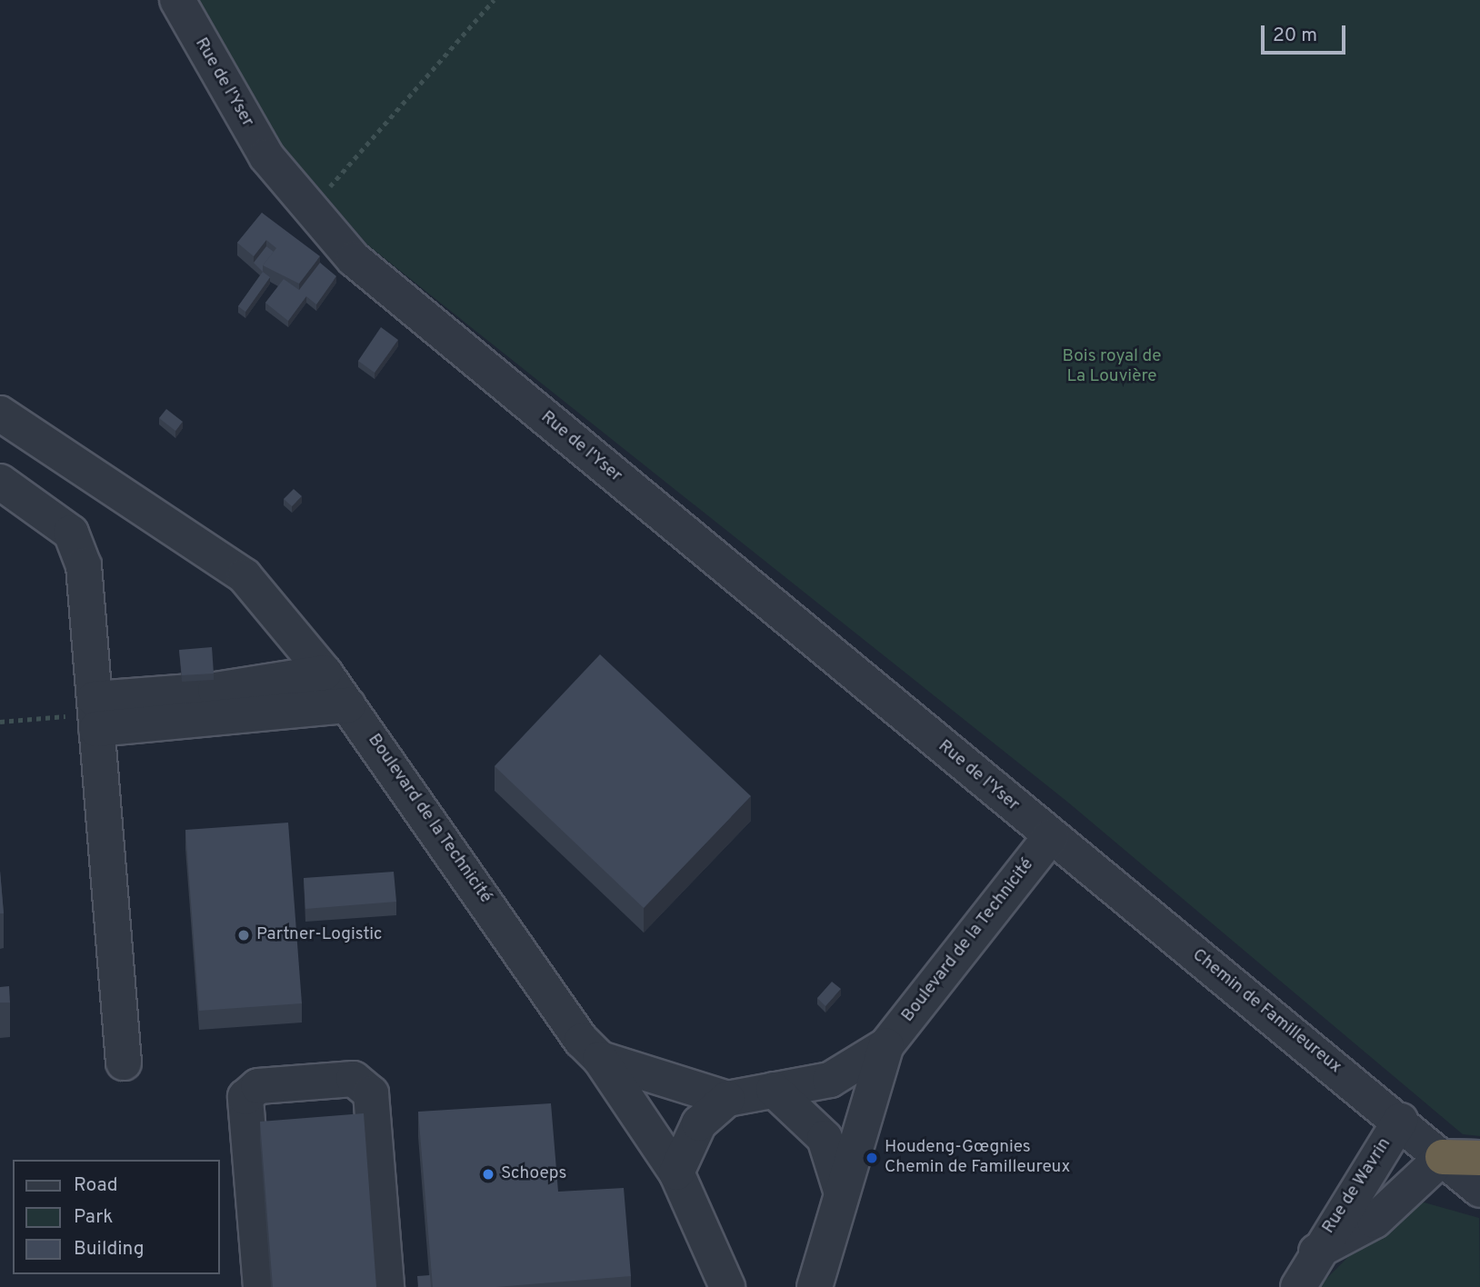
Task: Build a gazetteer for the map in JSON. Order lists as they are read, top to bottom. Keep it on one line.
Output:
{"streets":{"street":["Rue de l'Yser","Boulevard de la Technicité","Chemin de Familleureux","Rue de Wavrin"]},"crossings":[["Rue de l'Yser","Boulevard de la Technicité"],["Rue de l'Yser","Chemin de Familleureux"],["Boulevard de la Technicité","Chemin de Familleureux"],["Chemin de Familleureux","Rue de Wavrin"]],"parks":["Bois royal de La Louvière"],"places":["Partner-Logistic","Houdeng-Gœgnies Chemin de Familleureux","Schoeps"],"legend":["Road","Park","Building"],"scale_bar":"20 m"}
